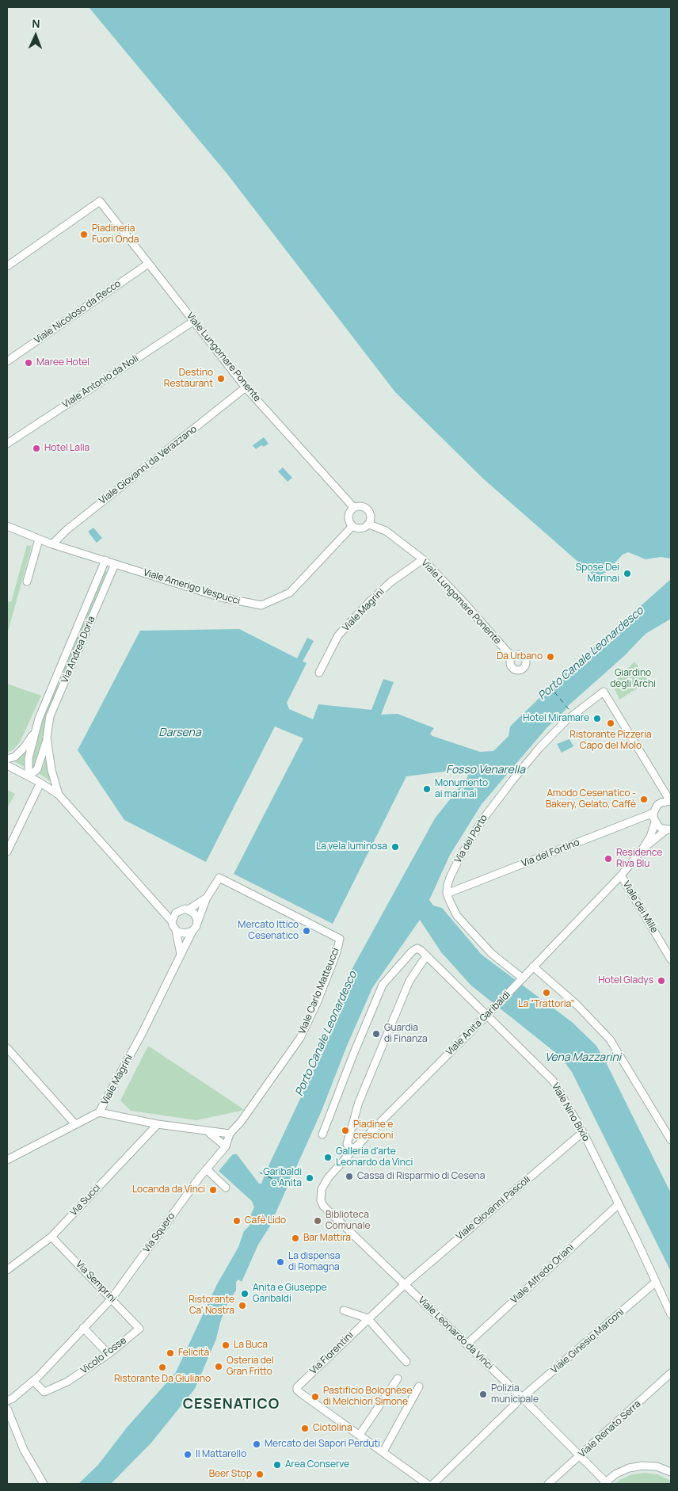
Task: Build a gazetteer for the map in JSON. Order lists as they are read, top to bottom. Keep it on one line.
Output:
{"streets":{"street":["Viale Nicoloso da Recco","Viale Lungomare Ponente","Viale Antonio da Noli","Viale Giovanni da Verazzano","Viale Amerigo Vespucci","Viale Magrini","Via Andrea Doria","Via del Porto","Via del Fortino","Viale dei Mille","Viale Carlo Matteucci","Viale Anita Garibaldi","Viale Nino Bixio","Via Succi","Viale Giovanni Pascoli","Via Squero","Viale Alfredo Oriani","Via Semprini","Viale Leonardo da Vinci","Viale Ginesio Marconi","Via Fiorentini","Vicolo Fosse","Viale Renato Serra"]},"crossings":[["Viale Nicoloso da Recco","Viale Lungomare Ponente"],["Viale Lungomare Ponente","Viale Antonio da Noli"],["Viale Lungomare Ponente","Viale Giovanni da Verazzano"],["Viale Lungomare Ponente","Viale Amerigo Vespucci"],["Viale Lungomare Ponente","Viale Magrini"],["Viale Giovanni da Verazzano","Viale Amerigo Vespucci"],["Viale Amerigo Vespucci","Via Andrea Doria"],["Via del Porto","Via del Fortino"],["Viale dei Mille","Viale Anita Garibaldi"],["Viale Carlo Matteucci","Via Squero"],["Viale Anita Garibaldi","Viale Nino Bixio"],["Viale Anita Garibaldi","Viale Leonardo da Vinci"],["Viale Nino Bixio","Viale Giovanni Pascoli"],["Viale Nino Bixio","Viale Alfredo Oriani"],["Viale Nino Bixio","Viale Ginesio Marconi"],["Via Succi","Via Semprini"],["Viale Giovanni Pascoli","Viale Leonardo da Vinci"],["Viale Giovanni Pascoli","Via Fiorentini"],["Via Squero","Via Semprini"],["Via Squero","Vicolo Fosse"],["Viale Alfredo Oriani","Viale Leonardo da Vinci"],["Via Semprini","Vicolo Fosse"],["Viale Leonardo da Vinci","Viale Ginesio Marconi"],["Viale Leonardo da Vinci","Via Fiorentini"],["Viale Leonardo da Vinci","Viale Renato Serra"]],"districts":["CESENATICO"],"water":["Porto Canale Leonardesco","Darsena","Fosso Venarella","Vena Mazzarini"],"parks":["Giardino degli Archi"],"places":["Piadineria Fuori Onda","Maree Hotel","Destino Restaurant","Hotel Lalla","Spose Dei Marinai","Da Urbano","Hotel Miramare","Ristorante Pizzeria Capo del Molo","Monumento ai marinai","Amodo Cesenatico - Bakery, Gelato, Caffè","La vela luminosa","Residence Riva Blu","Mercato Ittico Cesenatico","Hotel Gladys","La \"Trattoria\"","Guardia di Finanza","Piadine e crescioni","Galleria d'arte Leonardo da Vinci","Cassa di Risparmio di Cesena","Garibaldi e Anita","Locanda da Vinci","Cafè Lido","Biblioteca Comunale","Bar Mattira","La dispensa di Romagna","Anita e Giuseppe Garibaldi","Ristorante Ca' Nostra","La Buca","Felicità","Osteria del Gran Fritto","Ristorante Da Giuliano","Polizia municipale","Pastificio Bolognese di Melchiori Simone","Ciotolina","Mercato dei Sapori Perduti","Il Mattarello","Area Conserve","Beer Stop"],"north":"top"}
